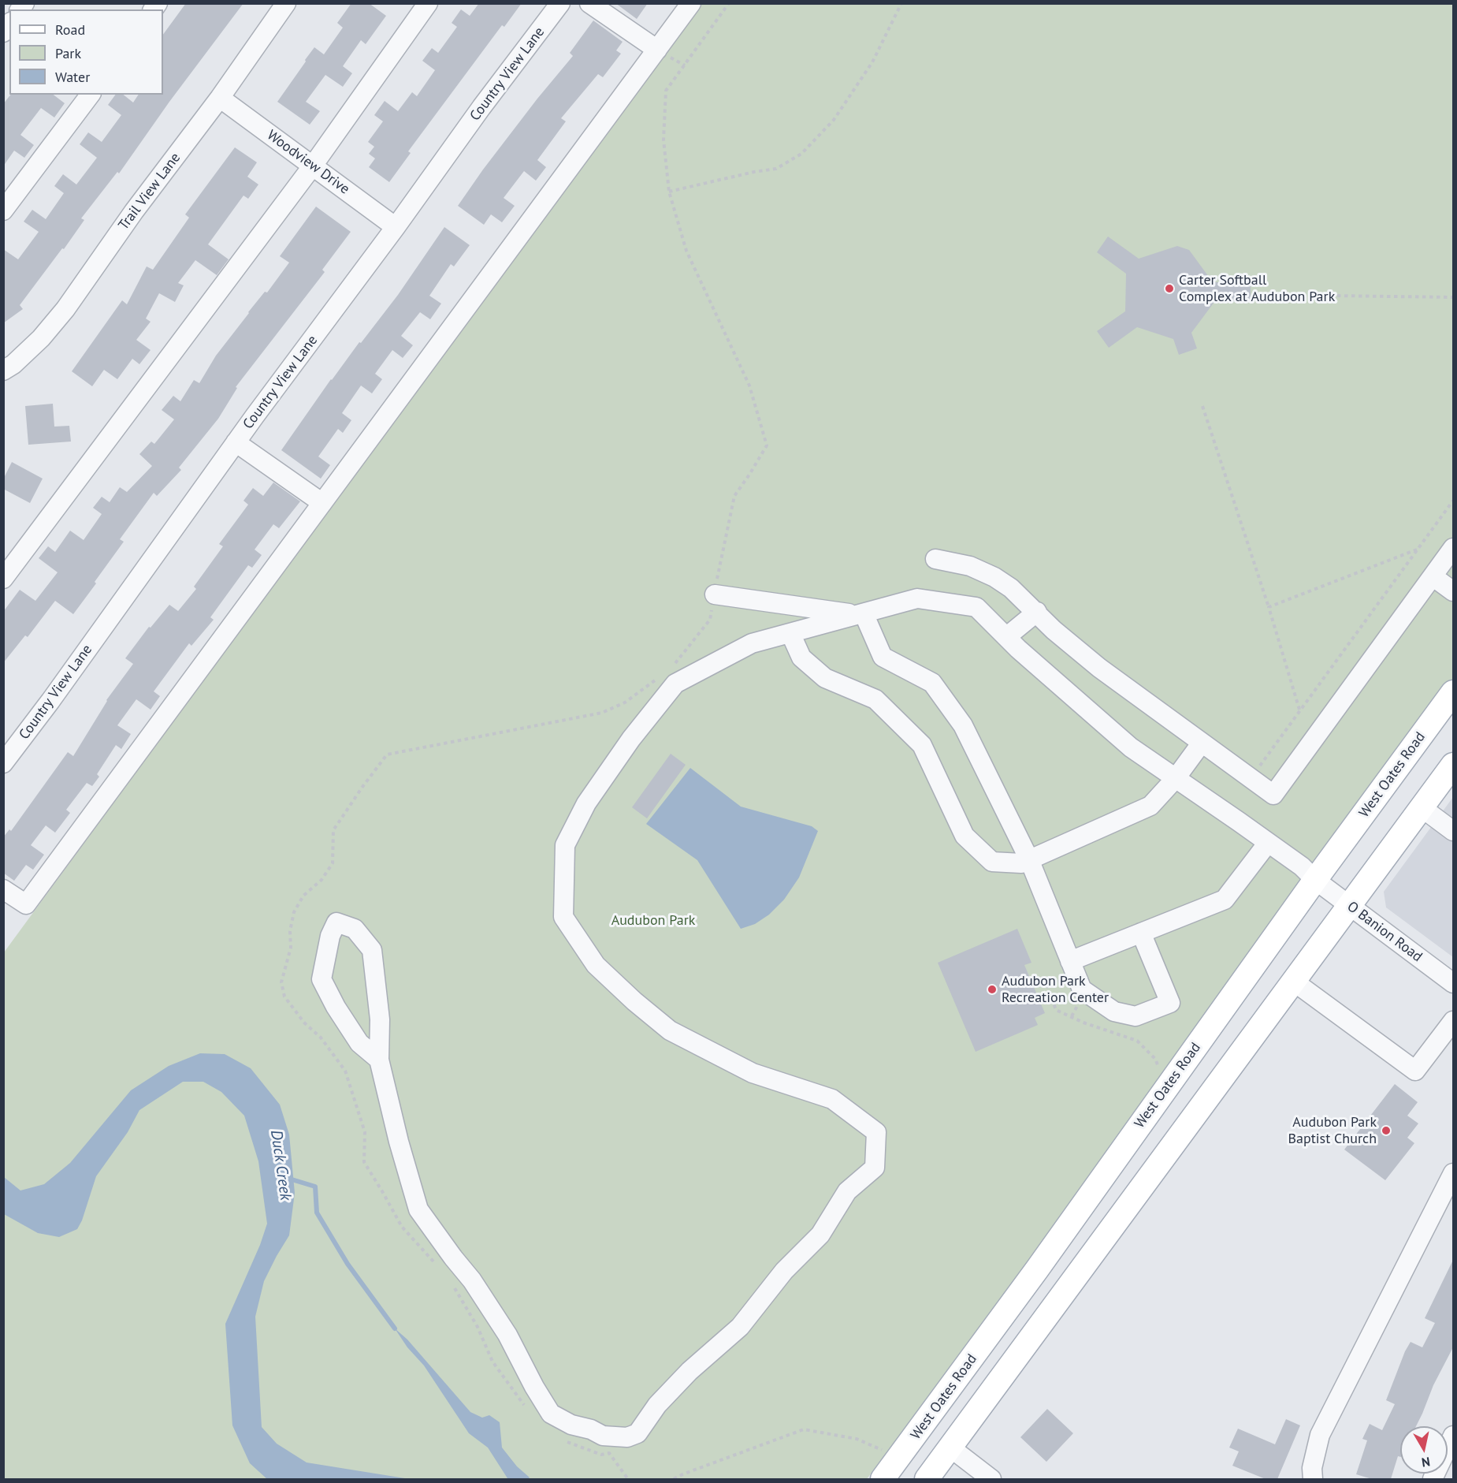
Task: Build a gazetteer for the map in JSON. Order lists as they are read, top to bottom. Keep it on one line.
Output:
{"streets":{"main road":["West Oates Road"],"street":["Country View Lane","Woodview Drive","Trail View Lane","O Banion Road"]},"crossings":[["Country View Lane","Woodview Drive"],["Woodview Drive","Trail View Lane"],["West Oates Road","O Banion Road"]],"water":["Duck Creek"],"parks":["Audubon Park"],"places":["Carter Softball Complex at Audubon Park","Audubon Park Recreation Center","Audubon Park Baptist Church"],"legend":["Road","Park","Water"],"north":"bottom"}
